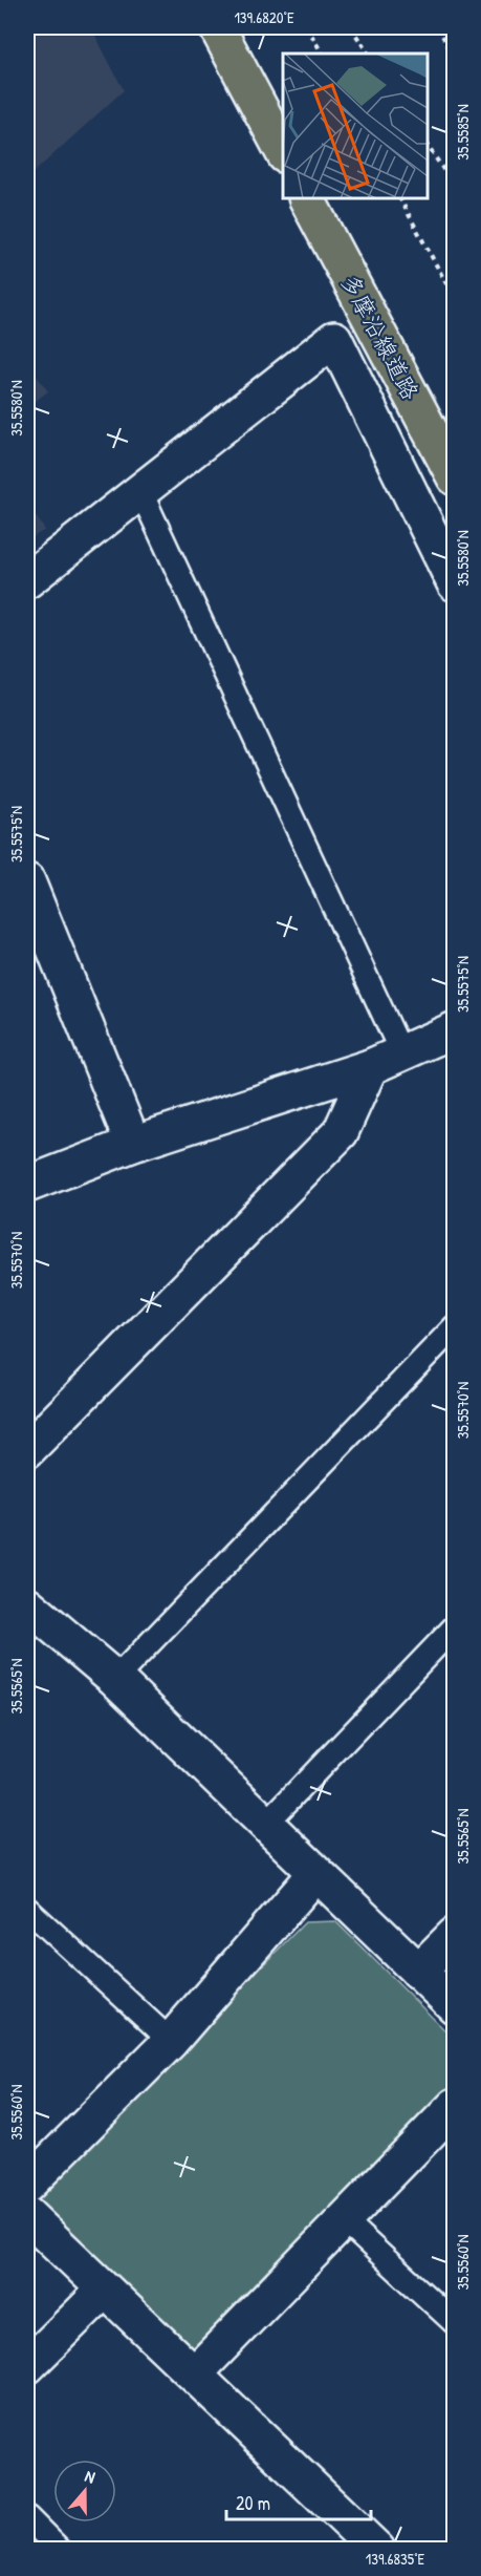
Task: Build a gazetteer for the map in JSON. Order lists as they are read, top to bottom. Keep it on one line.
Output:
{"streets":{"main road":["多摩沿線道路"]},"scale_bar":"20 m","north":"top","coordinates":["139.6820°E","35.5585°N","35.5580°N","35.5575°N","35.5570°N","35.5565°N","35.5560°N","139.6835°E"]}
